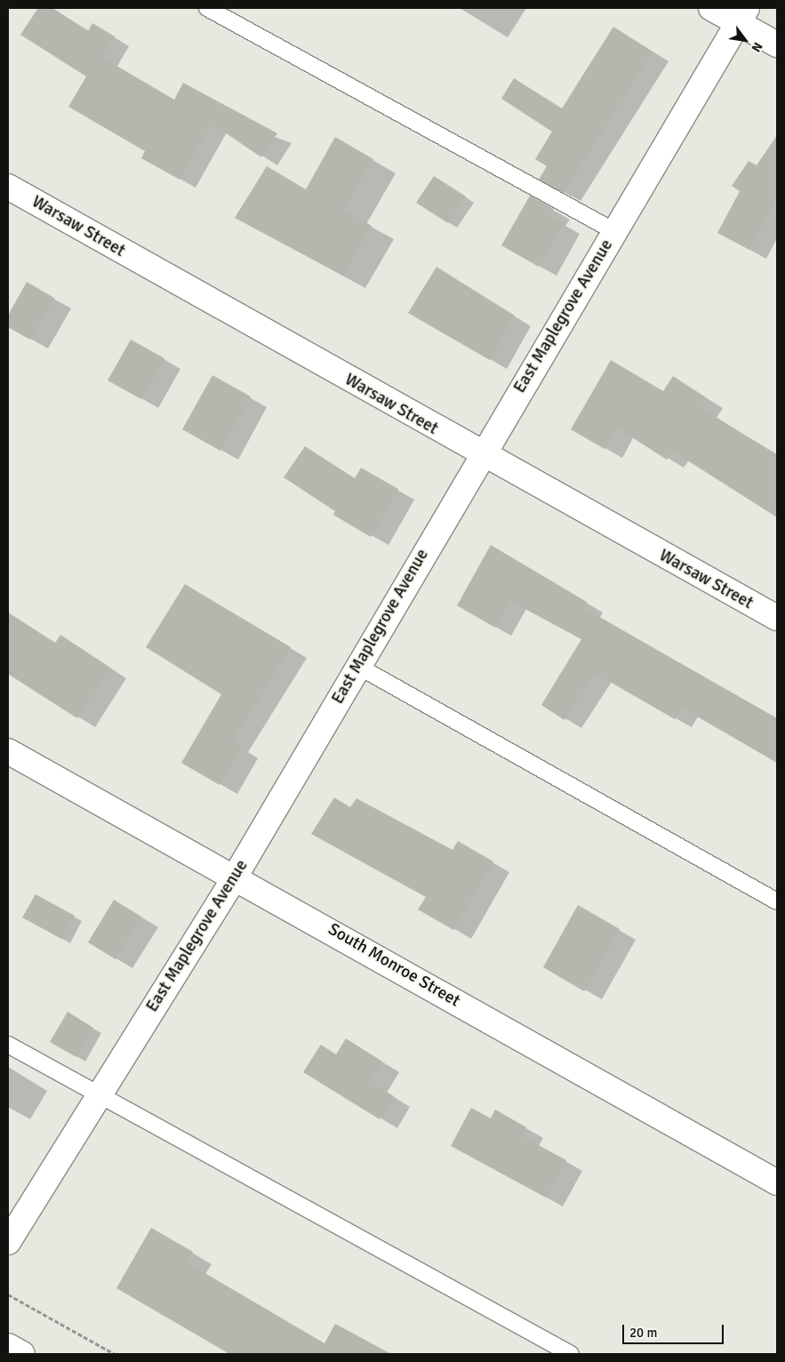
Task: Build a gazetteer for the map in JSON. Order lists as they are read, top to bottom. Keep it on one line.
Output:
{"streets":{"street":["Warsaw Street","East Maplegrove Avenue","South Monroe Street"]},"crossings":[["Warsaw Street","East Maplegrove Avenue"],["East Maplegrove Avenue","South Monroe Street"]],"scale_bar":"20 m","north":"bottom right"}
